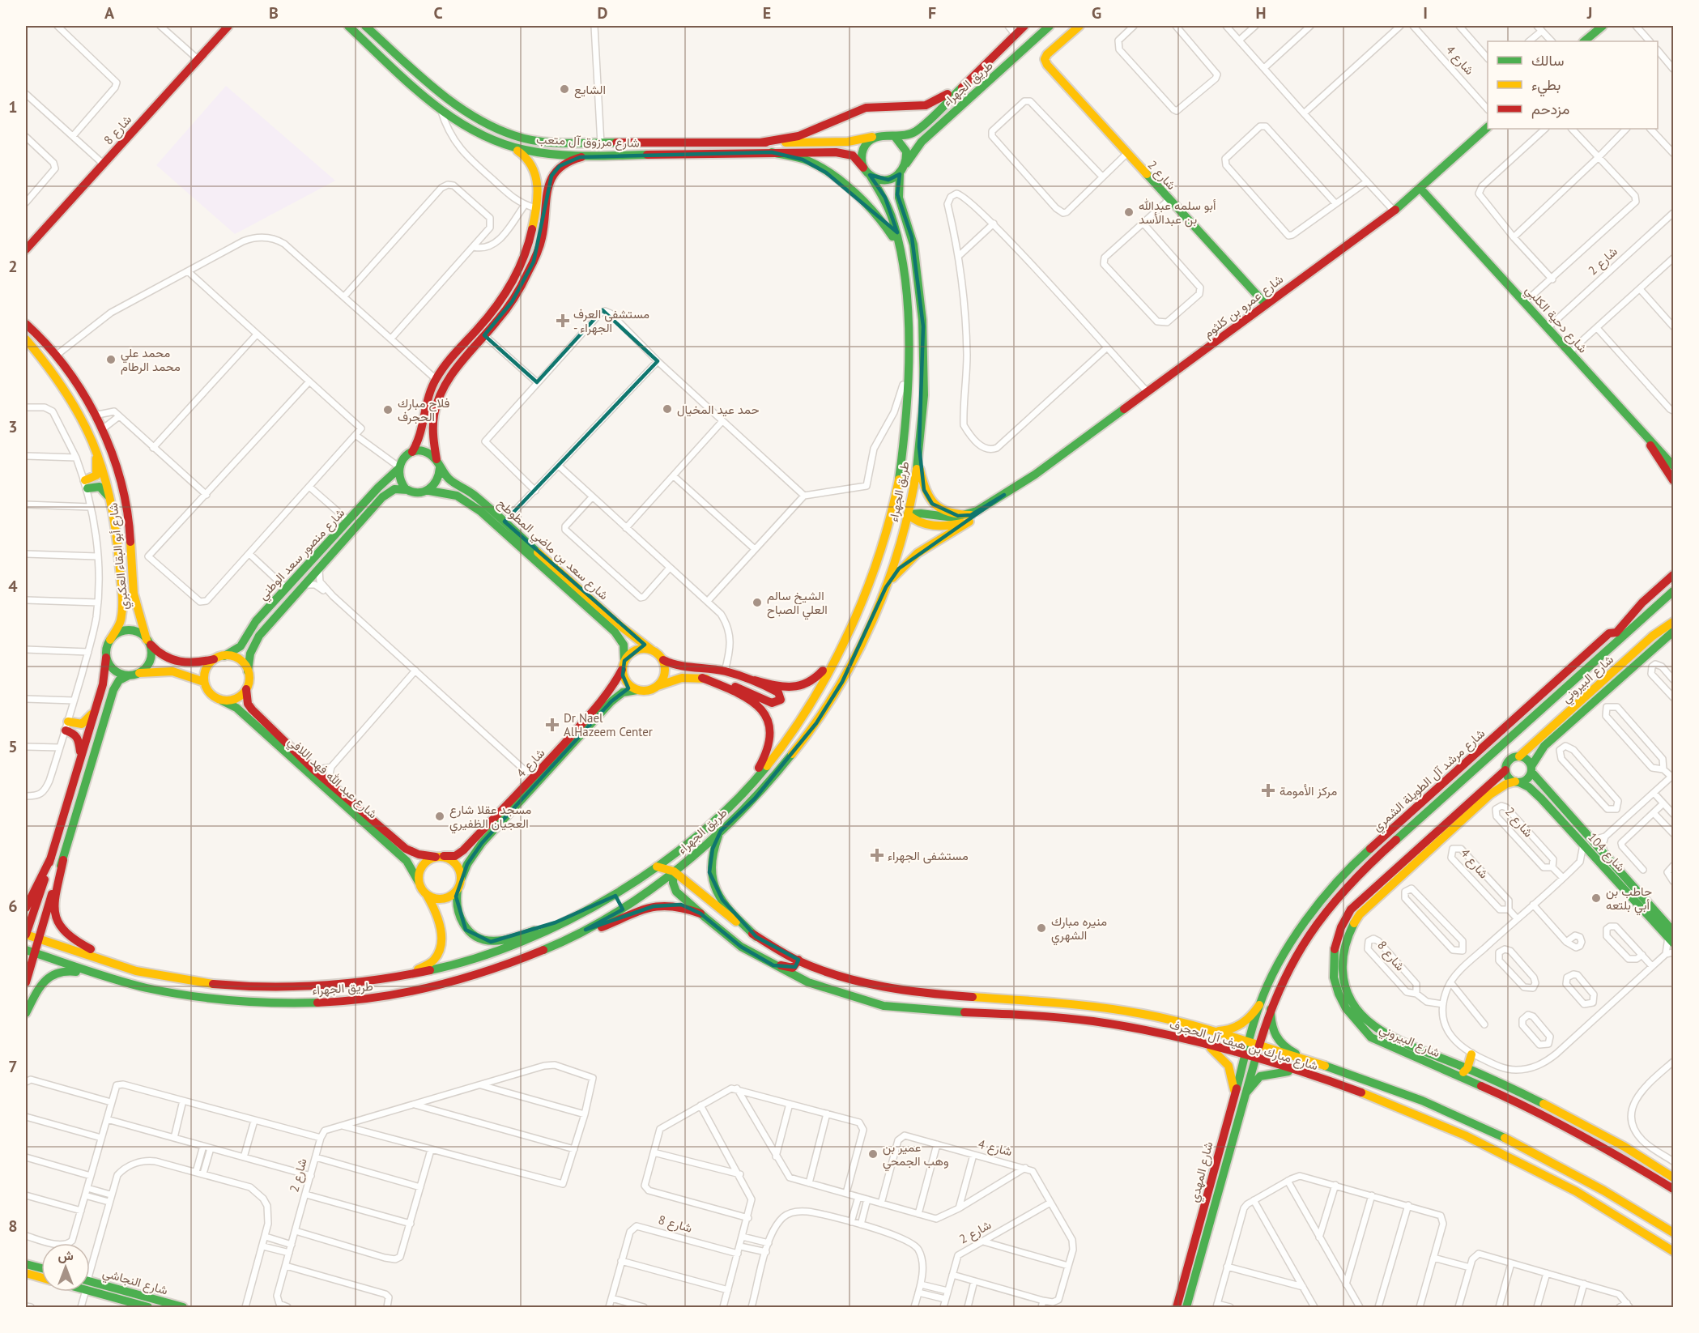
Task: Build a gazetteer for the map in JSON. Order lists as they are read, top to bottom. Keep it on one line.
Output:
{"streets":{"main road":["شارع 4","طريق الجهراء","شارع 8","شارع مرزوق آل متعب","شارع 2","شارع عمرو بن كلثوم","شارع دحية الكلبي","شارع سعد بن ماضي المطوطح","شارع منصور سعد الوطني","شارع أبو البقاء العكبري","شارع البيروني","شارع عبد الله فهد اللافي","شارع مرشد آل الطويلة الشمري","شارع 104","شارع مبارك بن هيف آل الحجرف","شارع المهدي","شارع النجاشي"]},"crossings":[["شارع 4","شارع سعد بن ماضي المطوطح"],["شارع 4","شارع عبد الله فهد اللافي"],["طريق الجهراء","شارع مرزوق آل متعب"],["طريق الجهراء","شارع عمرو بن كلثوم"],["طريق الجهراء","شارع مبارك بن هيف آل الحجرف"],["شارع 2","شارع عمرو بن كلثوم"],["شارع 2","شارع دحية الكلبي"],["شارع عمرو بن كلثوم","شارع دحية الكلبي"],["شارع سعد بن ماضي المطوطح","شارع منصور سعد الوطني"],["شارع منصور سعد الوطني","شارع عبد الله فهد اللافي"],["شارع البيروني","شارع 104"],["شارع مرشد آل الطويلة الشمري","شارع مبارك بن هيف آل الحجرف"],["شارع مرشد آل الطويلة الشمري","شارع المهدي"],["شارع مبارك بن هيف آل الحجرف","شارع المهدي"]],"places":{"other":["الشايع","أبو سلمه عبدالله بن عبدالأسد","محمد علي محمد الرطام","حمد عيد المخيال","فلاح مبارك الحجرف","الشيخ سالم العلي الصباح","مسجد عقلا شارع العجيان الظفيري","حاطب بن أبي بلتعه","منيره مبارك الشهري","عمير بن وهب الجمحي"],"health":["مستشفى العرف - الجهراء","Dr Nael AlHazeem Center","مركز الأمومة","مستشفى الجهراء"]},"legend":["سالك","بطيء","مزدحم"],"north":"top","grid":{"columns":["A","B","C","D","E","F","G","H","I","J"],"rows":["1","2","3","4","5","6","7","8"]}}
